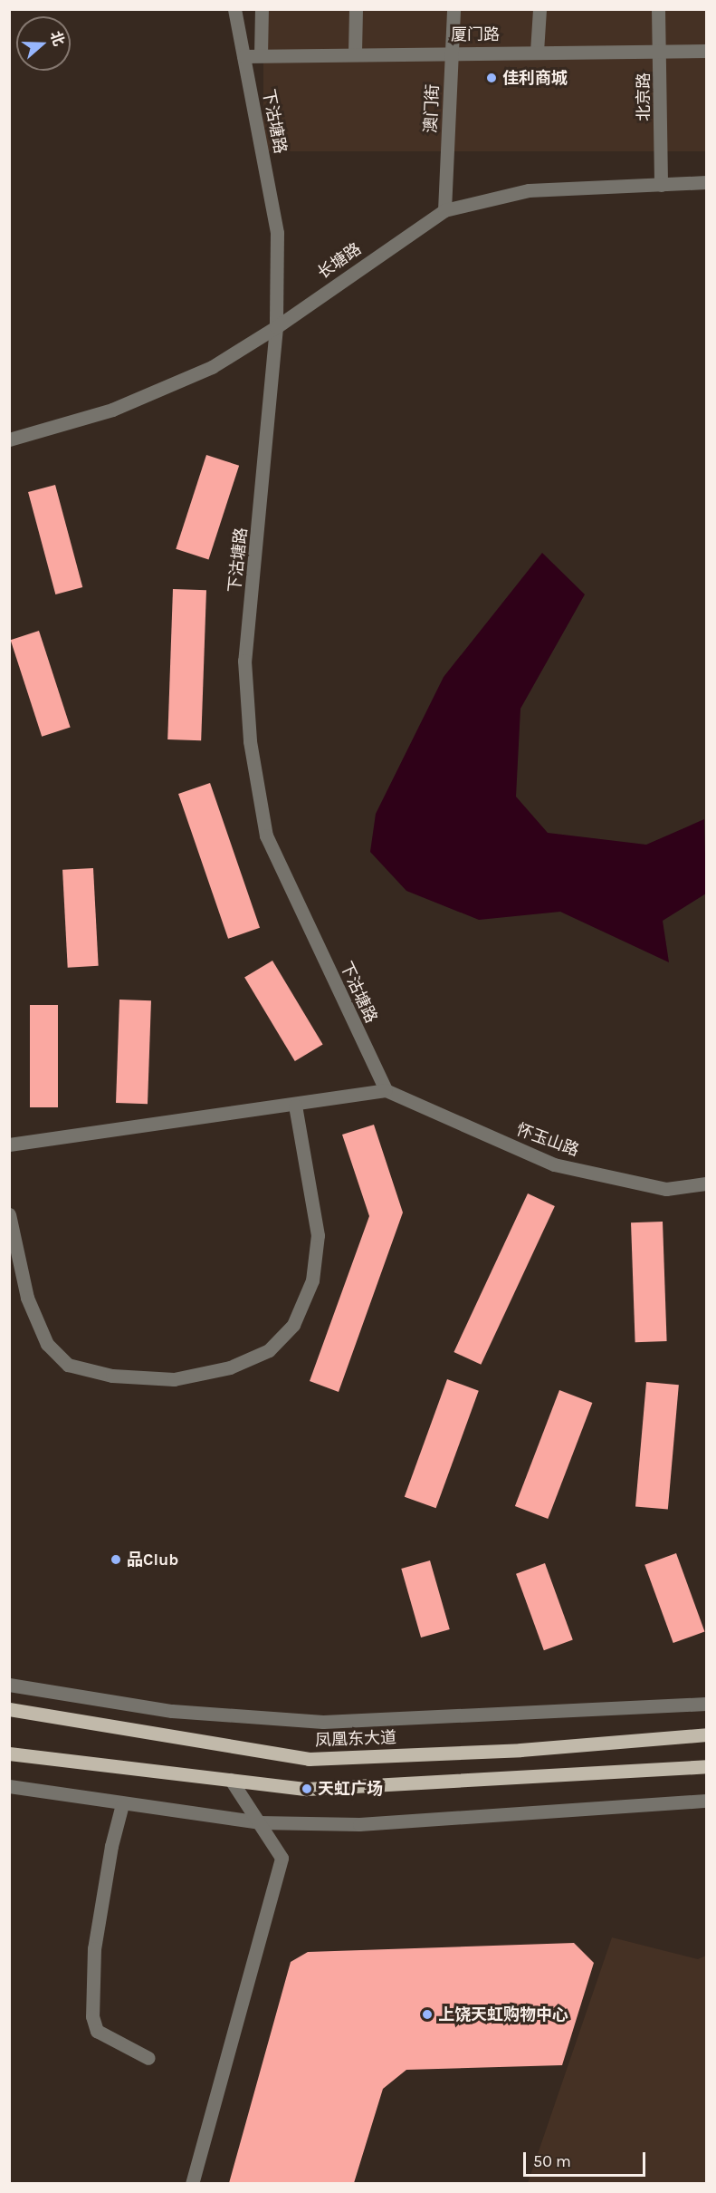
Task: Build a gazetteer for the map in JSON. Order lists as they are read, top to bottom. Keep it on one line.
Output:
{"streets":{"main road":["凤凰东大道"],"street":["厦门路","北京路","澳门街","下沽塘路","长塘路","怀玉山路"]},"crossings":[["厦门路","北京路"],["厦门路","澳门街"],["厦门路","下沽塘路"],["北京路","长塘路"],["澳门街","长塘路"],["下沽塘路","长塘路"],["下沽塘路","怀玉山路"]],"places":["佳利商城","品Club","天虹广场","上饶天虹购物中心"],"scale_bar":"50 m","north":"right"}
